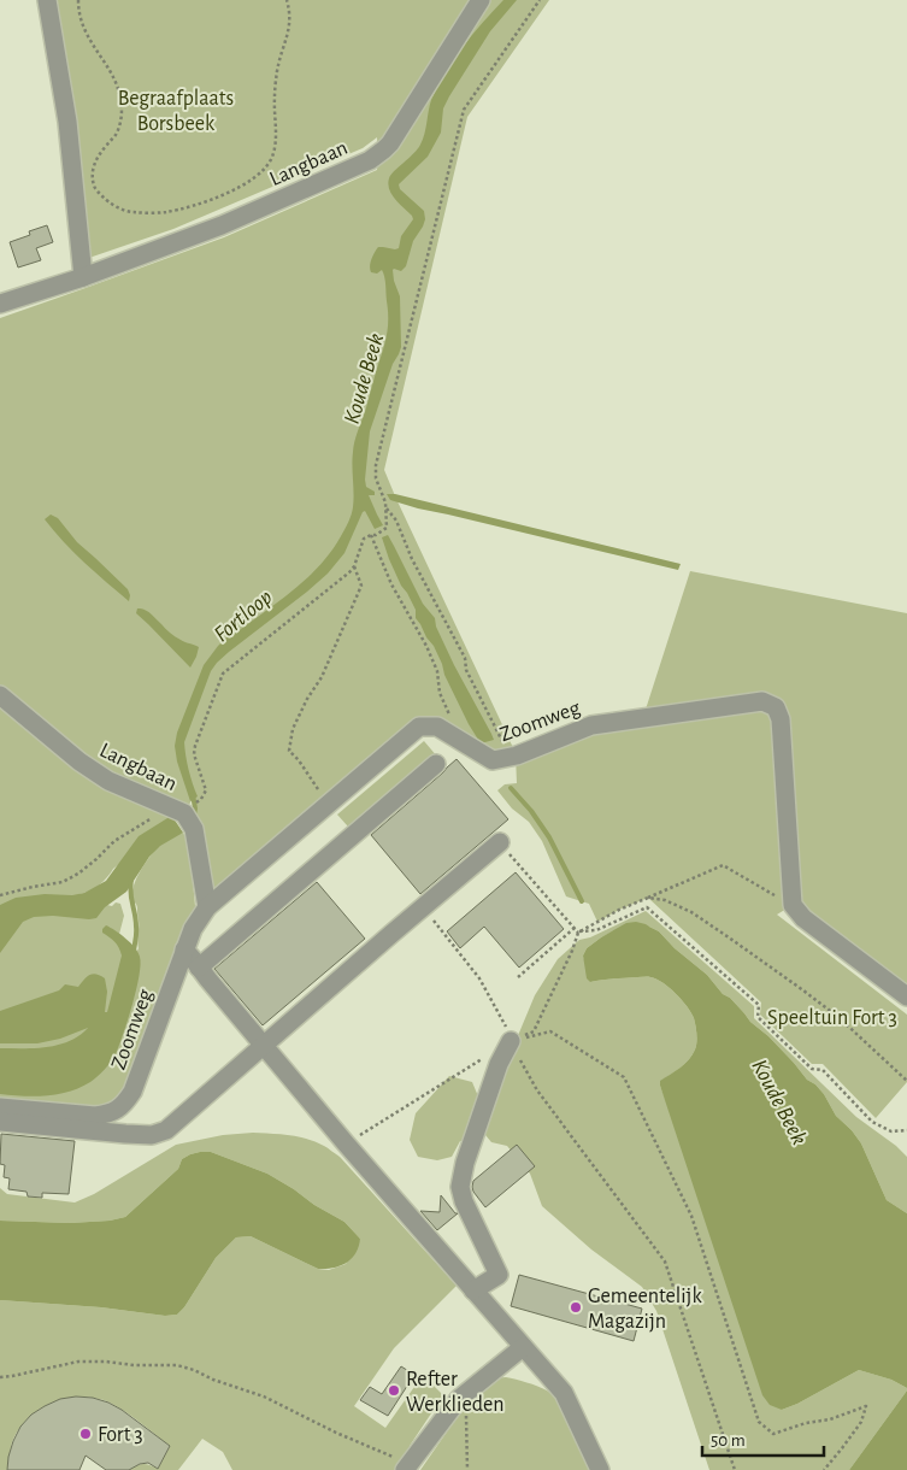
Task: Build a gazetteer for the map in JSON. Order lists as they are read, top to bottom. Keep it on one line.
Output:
{"streets":{"street":["Langbaan","Zoomweg"]},"water":["Koude Beek","Fortloop"],"parks":["Begraafplaats Borsbeek","Speeltuin Fort 3"],"places":["Gemeentelijk Magazijn","Refter Werklieden","Fort 3"],"scale_bar":"50 m"}
